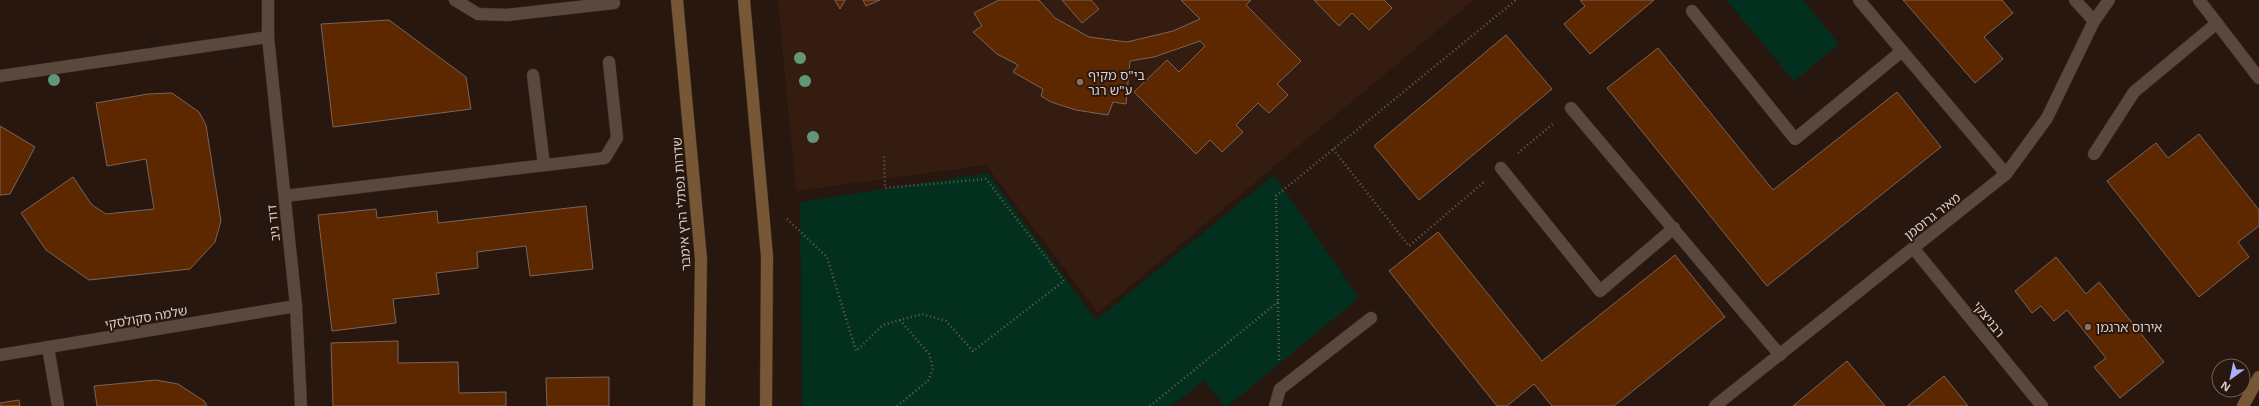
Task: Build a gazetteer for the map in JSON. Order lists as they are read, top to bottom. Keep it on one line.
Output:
{"streets":{"main road":["שדרות נפתלי הרץ אימבר"],"street":["מאיר גרוסמן","דוד ניב","שלמה סקולסקי","רבניצקי"]},"crossings":[["מאיר גרוסמן","רבניצקי"],["דוד ניב","שלמה סקולסקי"]],"places":["בי\"ס מקיף ע\"ש רגר","אירוס ארגמן"],"north":"bottom left"}
